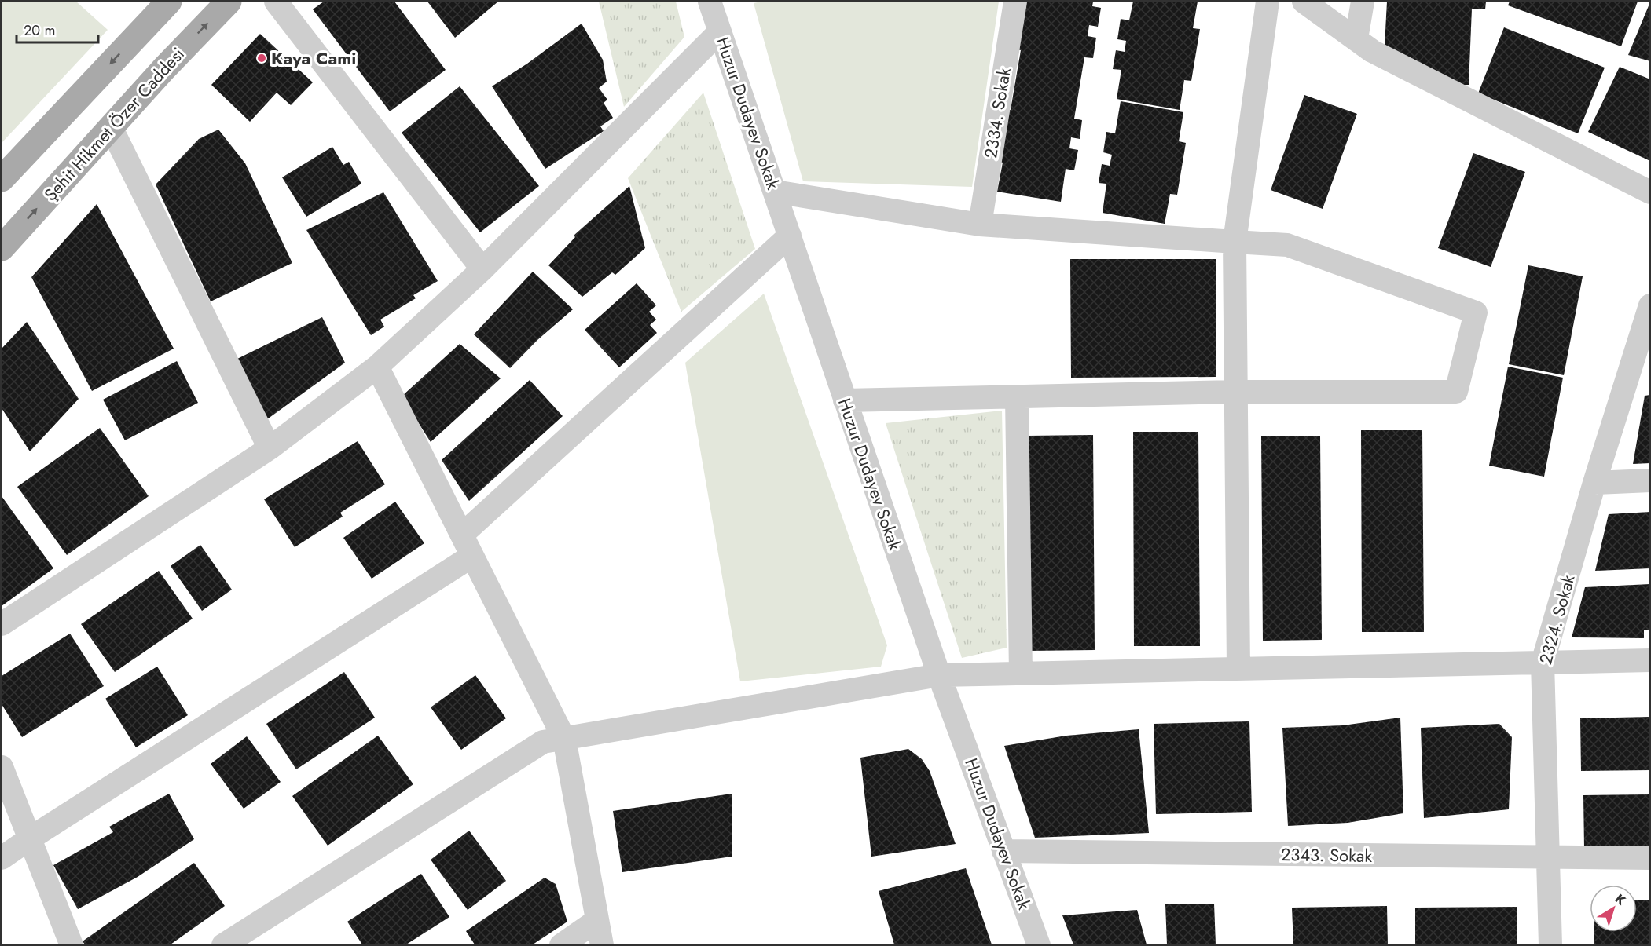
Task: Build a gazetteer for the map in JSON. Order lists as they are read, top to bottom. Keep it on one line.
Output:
{"streets":{"main road":["Şehit Hikmet Özer Caddesi"],"street":["Huzur Dudayev Sokak","2334. Sokak","2324. Sokak","2343. Sokak"]},"crossings":[["Huzur Dudayev Sokak","2343. Sokak"],["2324. Sokak","2343. Sokak"]],"places":["Kaya Cami"],"scale_bar":"20 m","north":"top right"}
